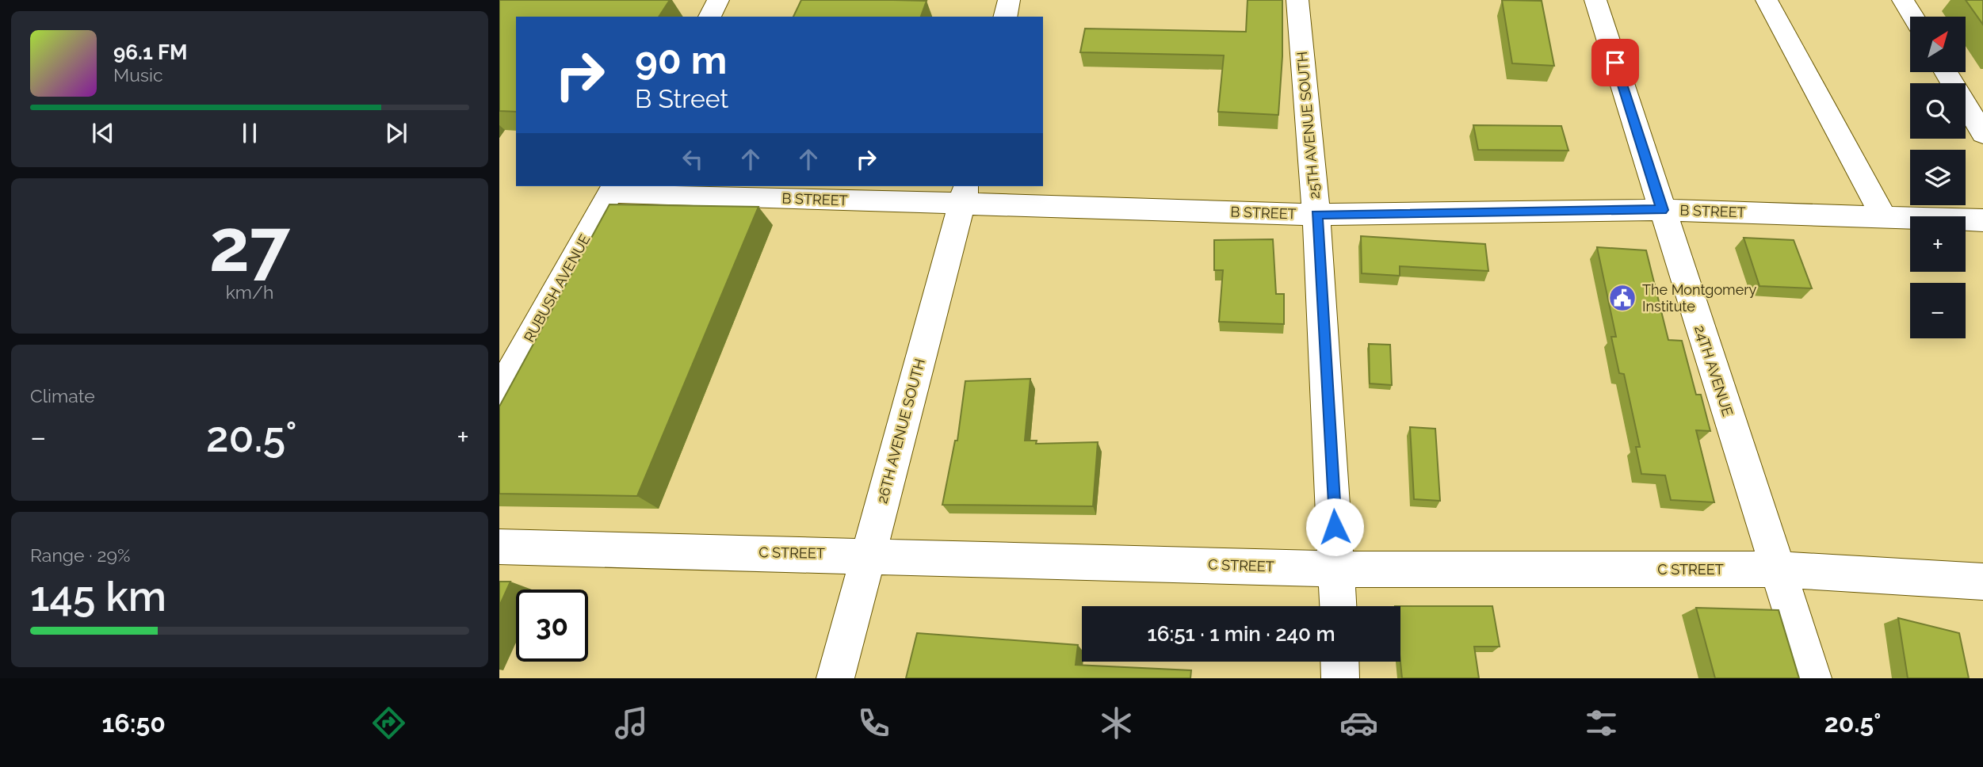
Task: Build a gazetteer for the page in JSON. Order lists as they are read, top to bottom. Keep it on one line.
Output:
{"streets":{"street":["25TH AVENUE SOUTH","B STREET","RUBUSH AVENUE","24TH AVENUE","26TH AVENUE SOUTH","C STREET"]},"crossings":[["25TH AVENUE SOUTH","B STREET"],["25TH AVENUE SOUTH","C STREET"],["B STREET","RUBUSH AVENUE"],["B STREET","24TH AVENUE"],["B STREET","26TH AVENUE SOUTH"],["24TH AVENUE","C STREET"],["26TH AVENUE SOUTH","C STREET"]],"places":{"public building":["The Montgomery Institute"]},"north":"top right","page":{"map_buttons":["+","−"],"turn":["90 m","B Street"],"song":["96.1 FM","Music"],"tile":[["27","km/h"],"Climate",["Range · 29%","145 km"]],"heat":["−","20.5°","+"],"limit":"30","trip":"16:51 · 1 min · 240 m","tabs":["16:50","20.5°"]}}
